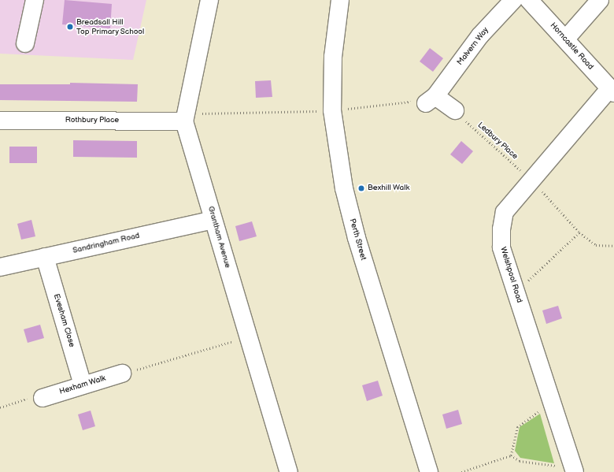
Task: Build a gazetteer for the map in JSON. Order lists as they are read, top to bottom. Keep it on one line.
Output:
{"streets":{"street":["Malvern Way","Horncastle Road","Rothbury Place","Grantham Avenue","Perth Street","Sandringham Road","Welshpool Road","Evesham Close","Hexham Walk"],"path":["Ledbury Place"]},"crossings":[["Horncastle Road","Welshpool Road"],["Rothbury Place","Grantham Avenue"],["Ledbury Place","Welshpool Road"],["Grantham Avenue","Sandringham Road"],["Sandringham Road","Evesham Close"],["Evesham Close","Hexham Walk"]],"places":["Breadsall Hill Top Primary School","Bexhill Walk"]}
